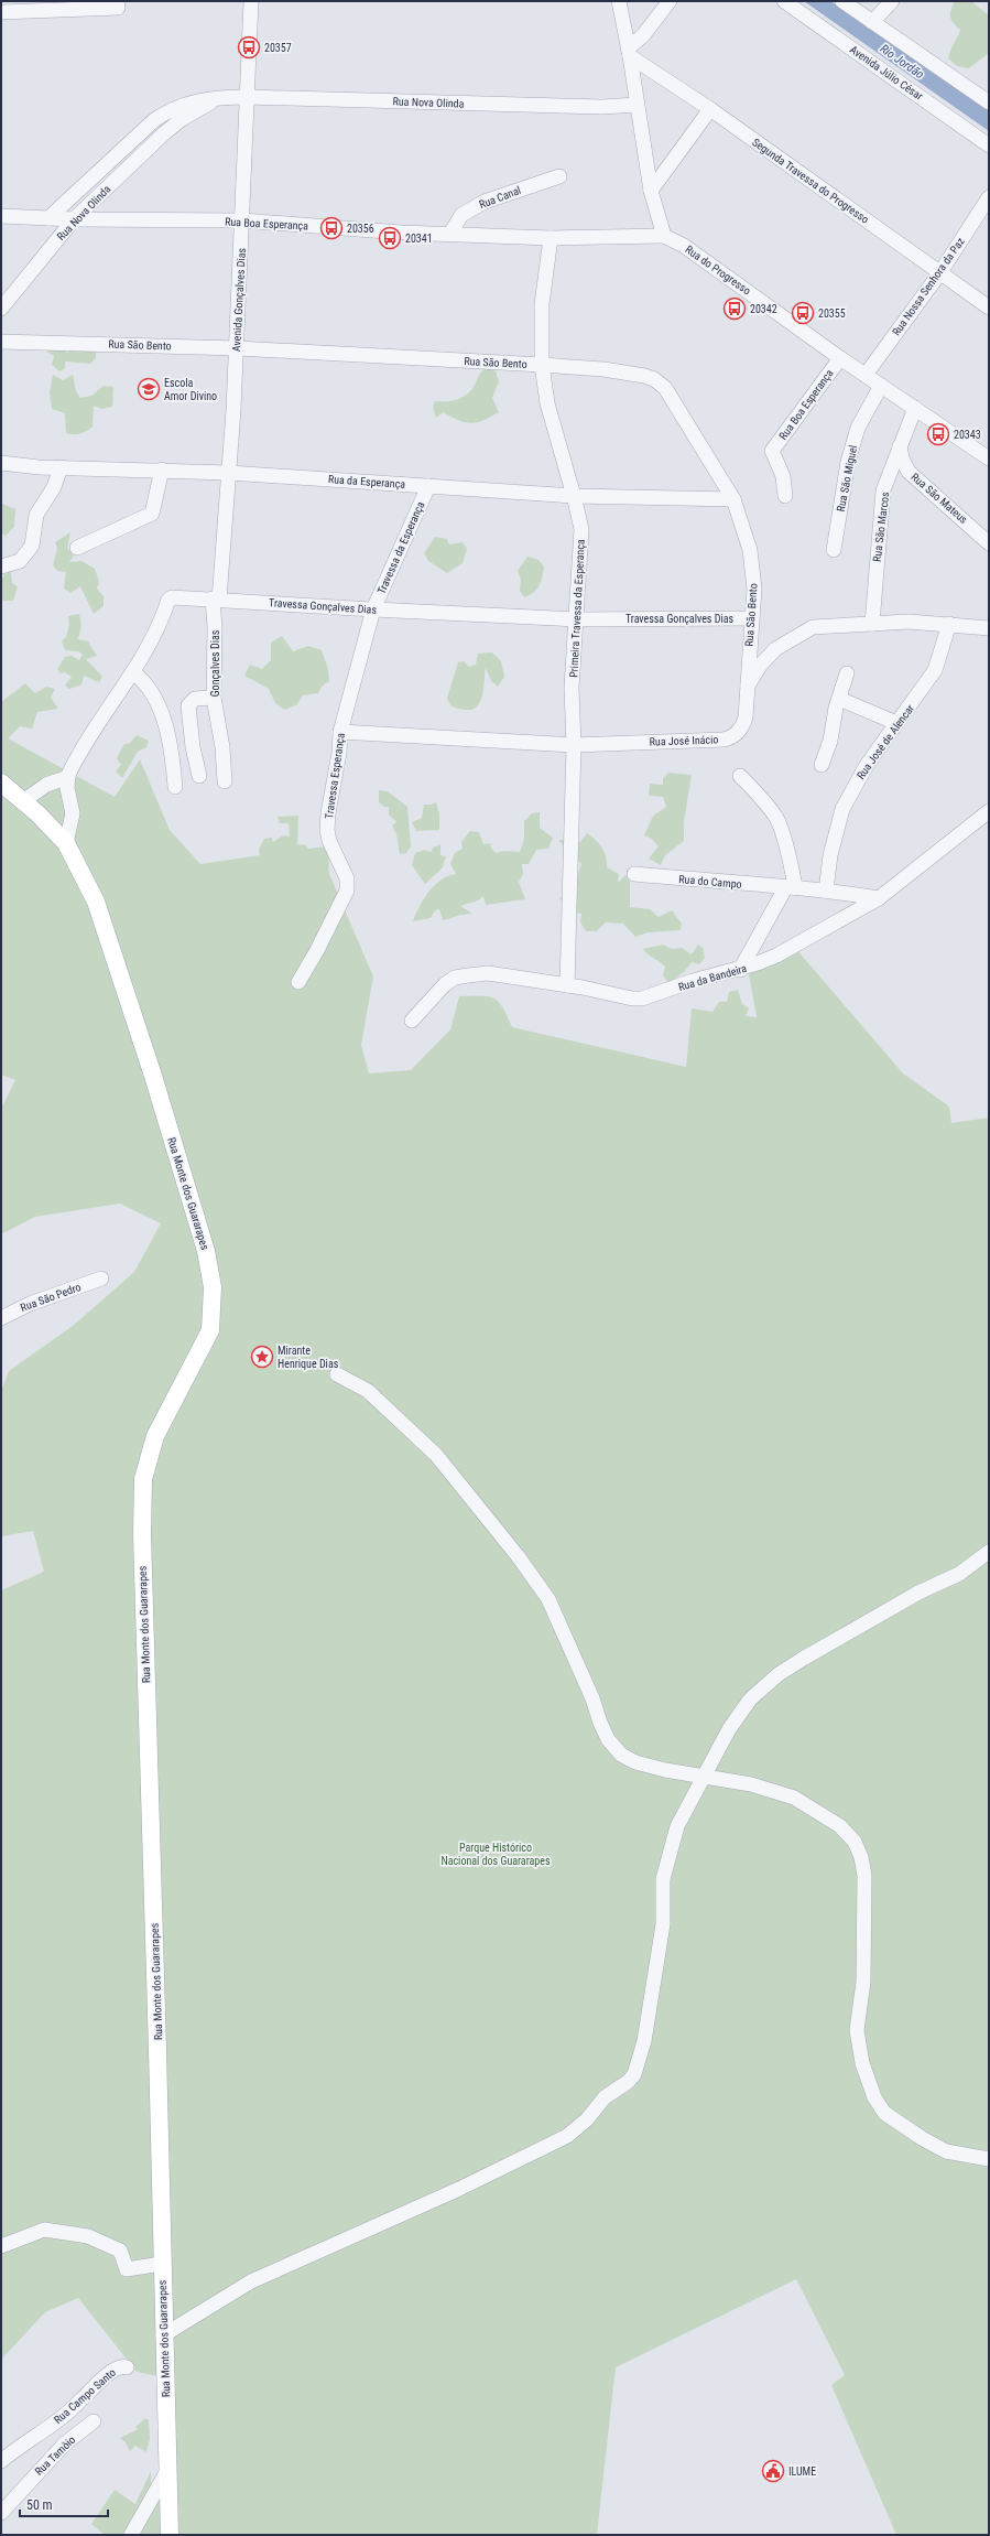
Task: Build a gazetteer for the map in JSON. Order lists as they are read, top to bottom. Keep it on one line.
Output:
{"streets":{"main road":["Rua Monte dos Guararapes"],"street":["Avenida Júlio César","Rua Nova Olinda","Segunda Travessa do Progresso","Rua Canal","Rua Boa Esperança","Rua do Progresso","Rua Nossa Senhora da Paz","Avenida Gonçalves Dias","Rua São Bento","Rua São Miguel","Rua da Esperança","Rua São Mateus","Rua São Marcos","Travessa da Esperança","Travessa Gonçalves Dias","Primeira Travessa da Esperança","Gonçalves Dias","Rua José Inácio","Rua José de Alencar","Travessa Esperança","Rua do Campo","Rua da Bandeira","Rua São Pedro","Rua Campo Santo","Rua Tamôio"]},"crossings":[["Rua Nova Olinda","Rua Boa Esperança"],["Rua Nova Olinda","Avenida Gonçalves Dias"],["Segunda Travessa do Progresso","Rua Nossa Senhora da Paz"],["Rua Canal","Rua Boa Esperança"],["Rua Boa Esperança","Rua do Progresso"],["Rua Boa Esperança","Avenida Gonçalves Dias"],["Rua Boa Esperança","Primeira Travessa da Esperança"],["Rua do Progresso","Rua Nossa Senhora da Paz"],["Rua do Progresso","Rua São Miguel"],["Rua do Progresso","Rua São Marcos"],["Avenida Gonçalves Dias","Rua São Bento"],["Avenida Gonçalves Dias","Rua da Esperança"],["Avenida Gonçalves Dias","Travessa Gonçalves Dias"],["Avenida Gonçalves Dias","Gonçalves Dias"],["Rua São Bento","Rua da Esperança"],["Rua São Bento","Travessa Gonçalves Dias"],["Rua São Bento","Primeira Travessa da Esperança"],["Rua São Bento","Rua José Inácio"],["Rua da Esperança","Travessa da Esperança"],["Rua da Esperança","Primeira Travessa da Esperança"],["Rua São Mateus","Rua São Marcos"],["Travessa da Esperança","Travessa Gonçalves Dias"],["Travessa da Esperança","Travessa Esperança"],["Travessa Gonçalves Dias","Primeira Travessa da Esperança"],["Travessa Gonçalves Dias","Gonçalves Dias"],["Travessa Gonçalves Dias","Travessa Esperança"],["Primeira Travessa da Esperança","Rua José Inácio"],["Primeira Travessa da Esperança","Rua da Bandeira"],["Rua José Inácio","Travessa Esperança"],["Rua José de Alencar","Rua do Campo"],["Rua do Campo","Rua da Bandeira"]],"water":["Rio Jordão"],"parks":["Parque Histórico Nacional dos Guararapes"],"places":{"bus stop":["20357","20356","20341","20342","20355","20343"],"school or university":["Escola Amor Divino"],"place":["Mirante Henrique Dias"],"public building":["ILUME"]},"scale_bar":"50 m"}
